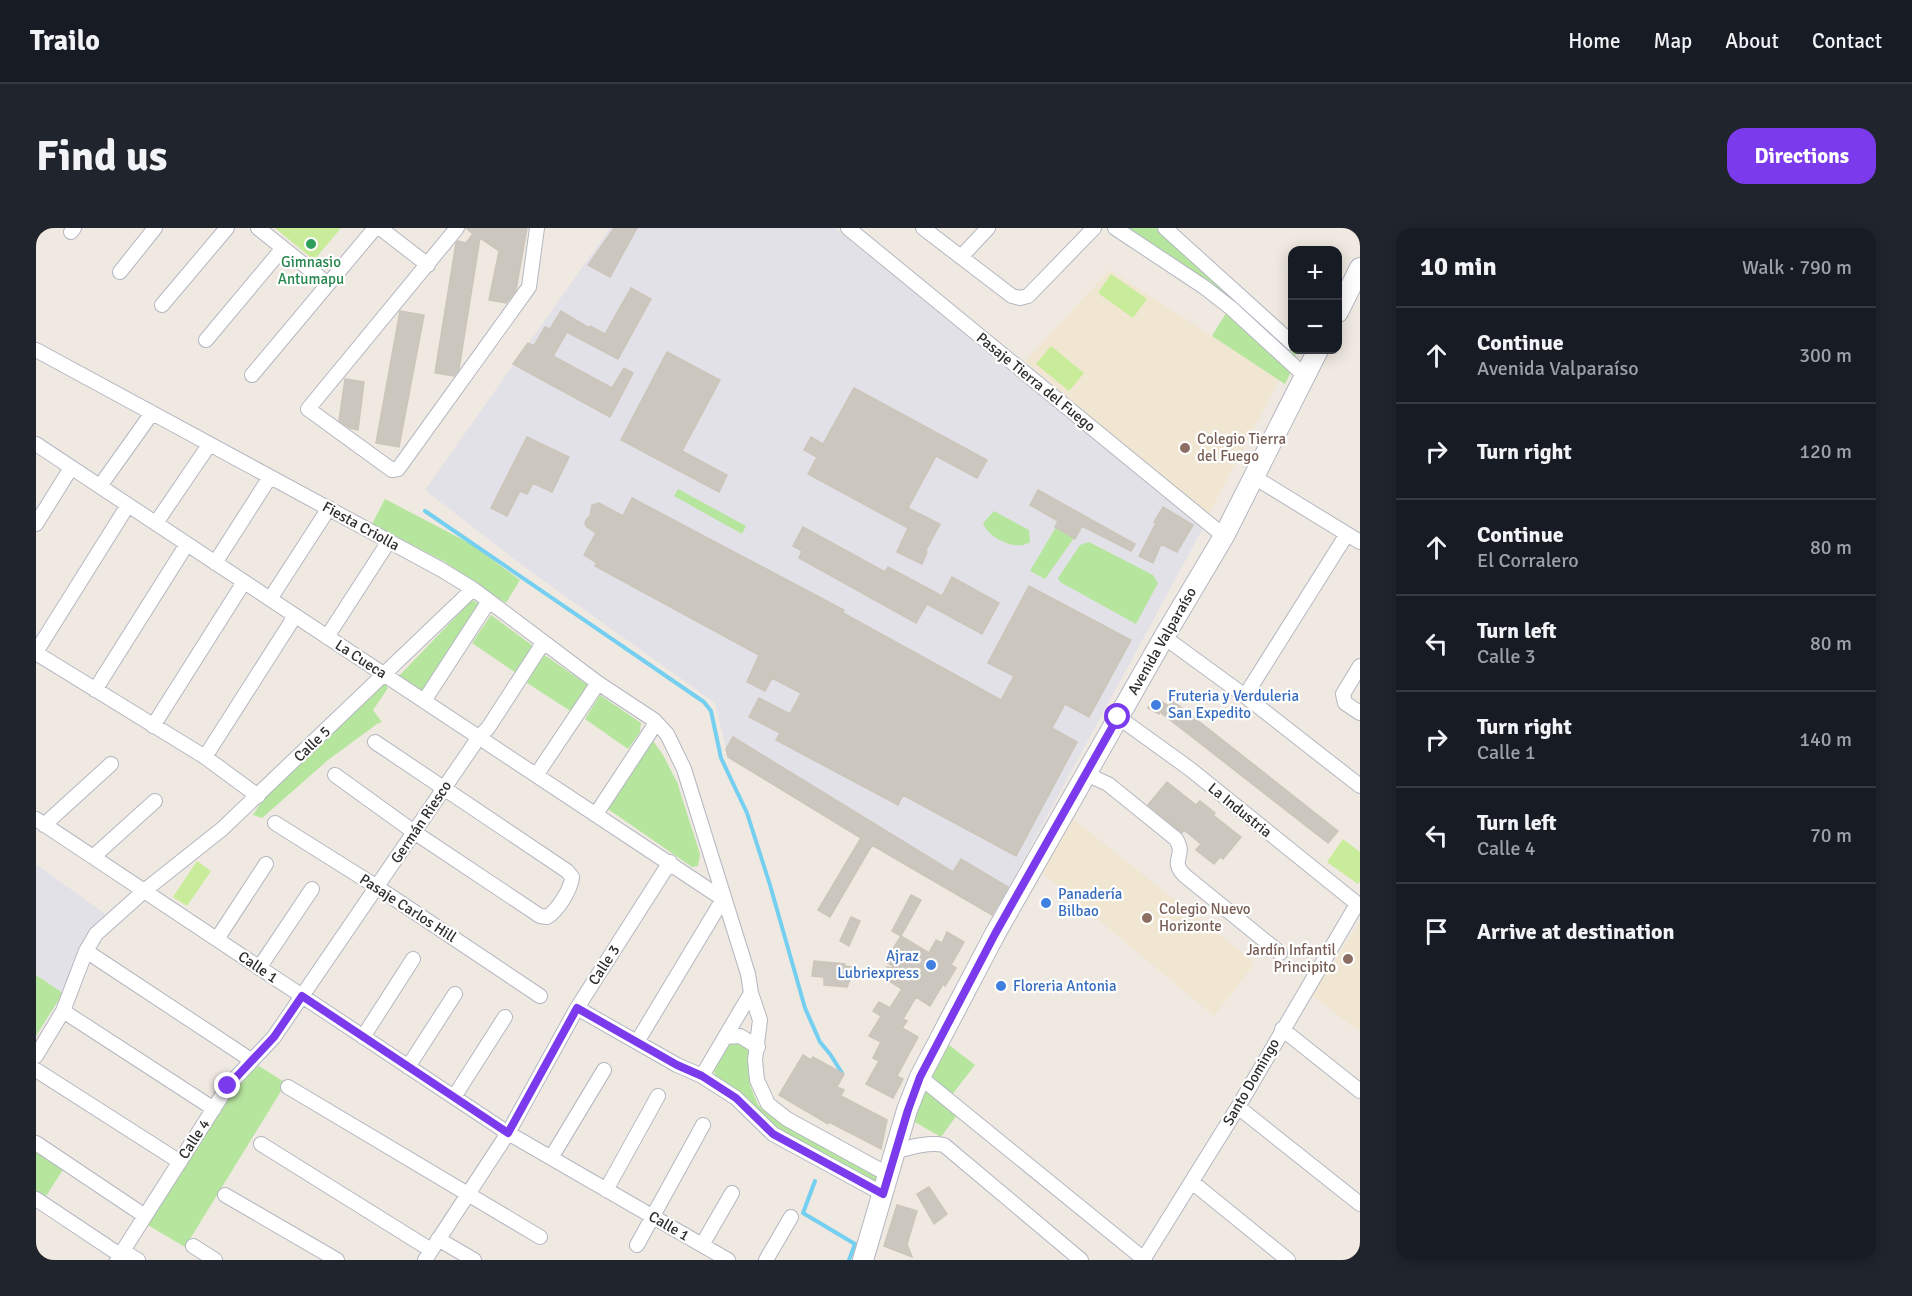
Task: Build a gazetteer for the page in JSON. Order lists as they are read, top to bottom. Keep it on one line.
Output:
{"streets":{"main road":["Avenida Valparaíso"],"street":["Pasaje Tierra del Fuego","Fiesta Criolla","La Cueca","Calle 5","La Industria","Germán Riesco","Pasaje Carlos Hill","Calle 3","Calle 1","Santo Domingo","Calle 4"]},"crossings":[["Pasaje Tierra del Fuego","Avenida Valparaíso"],["Fiesta Criolla","Avenida Valparaíso"],["Fiesta Criolla","La Cueca"],["Fiesta Criolla","Calle 5"],["Fiesta Criolla","Germán Riesco"],["Avenida Valparaíso","La Industria"],["La Cueca","Calle 5"],["La Cueca","Germán Riesco"],["La Cueca","Calle 3"],["Calle 5","Calle 1"],["La Industria","Santo Domingo"],["Germán Riesco","Pasaje Carlos Hill"],["Germán Riesco","Calle 1"],["Germán Riesco","Calle 4"],["Calle 3","Calle 1"],["Calle 1","Calle 4"]],"places":["Gimnasio Antumapu","Colegio Tierra del Fuego","Fruteria y Verduleria San Expedito","Panadería Bilbao","Colegio Nuevo Horizonte","Jardín Infantil Principito","Ajraz Lubriexpress","Floreria Antonia"],"page":{"header":"Trailo","nav":["Home","Map","About","Contact"],"buttons":"Directions","title":"Find us","heading":["10 min","Walk · 790 m"],"map_buttons":["+","−"],"list":[["Continue","Avenida Valparaíso","300 m"],["Turn right","120 m"],["Continue","El Corralero","80 m"],["Turn left","Calle 3","80 m"],["Turn right","Calle 1","140 m"],["Turn left","Calle 4","70 m"],"Arrive at destination"]}}
